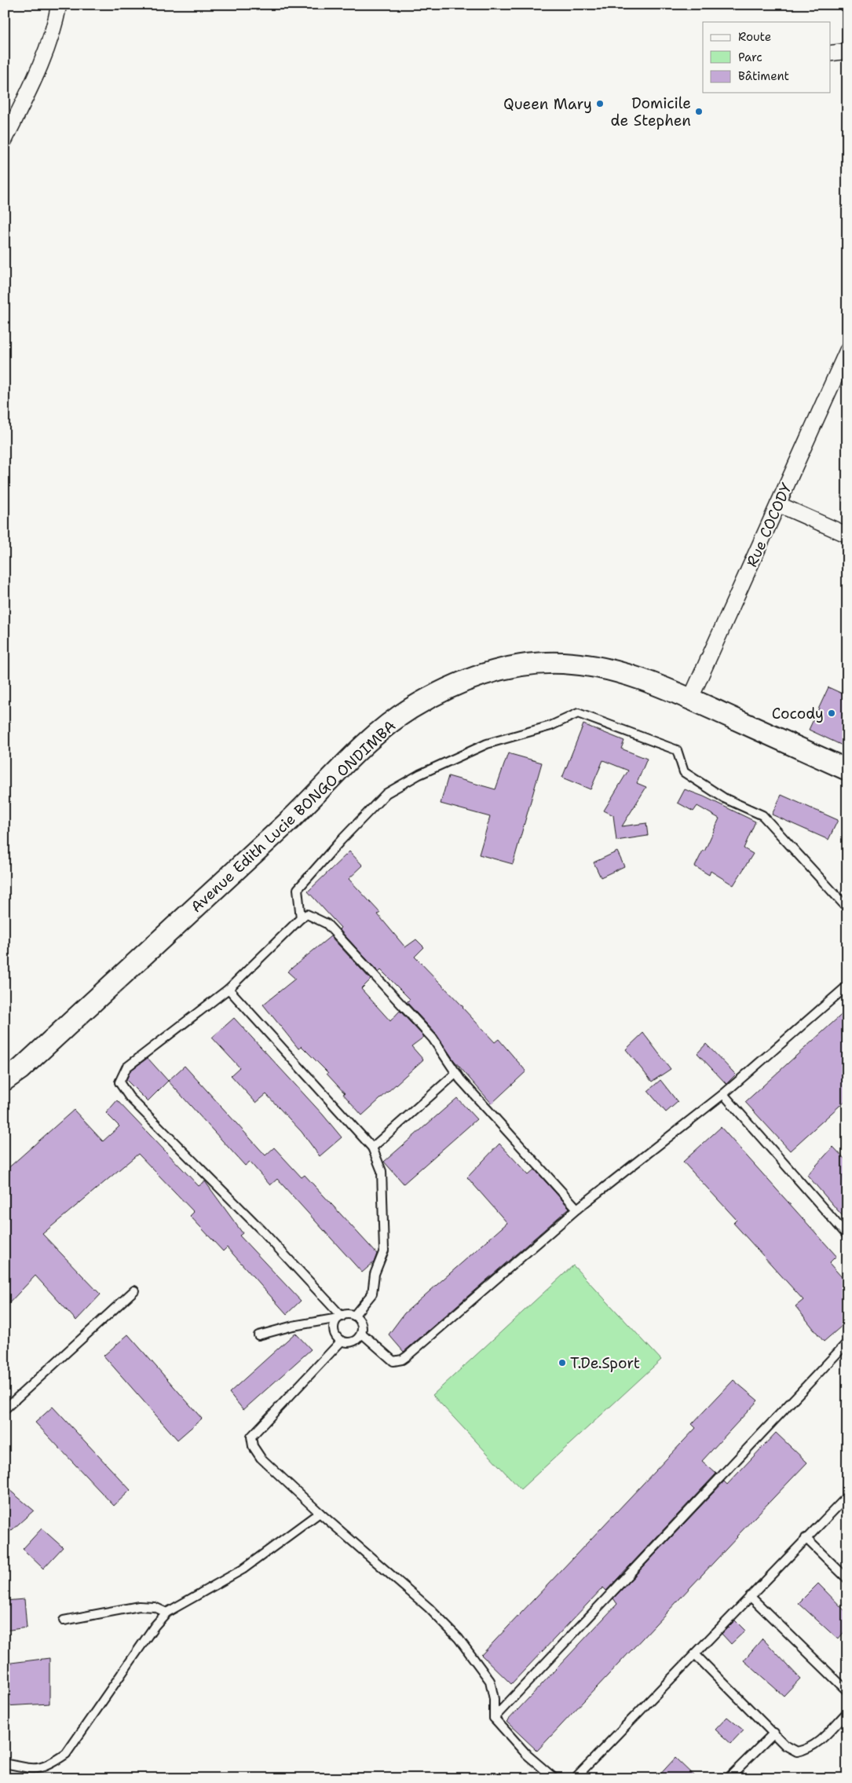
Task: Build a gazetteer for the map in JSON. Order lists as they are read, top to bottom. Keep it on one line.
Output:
{"streets":{"main road":["Avenue Edith Lucie BONGO ONDIMBA"],"street":["Rue COCODY"]},"crossings":[["Rue COCODY","Avenue Edith Lucie BONGO ONDIMBA"]],"places":["Queen Mary","Domicile de Stephen","Cocody","T.De.Sport"],"legend":["Route","Parc","Bâtiment"]}
